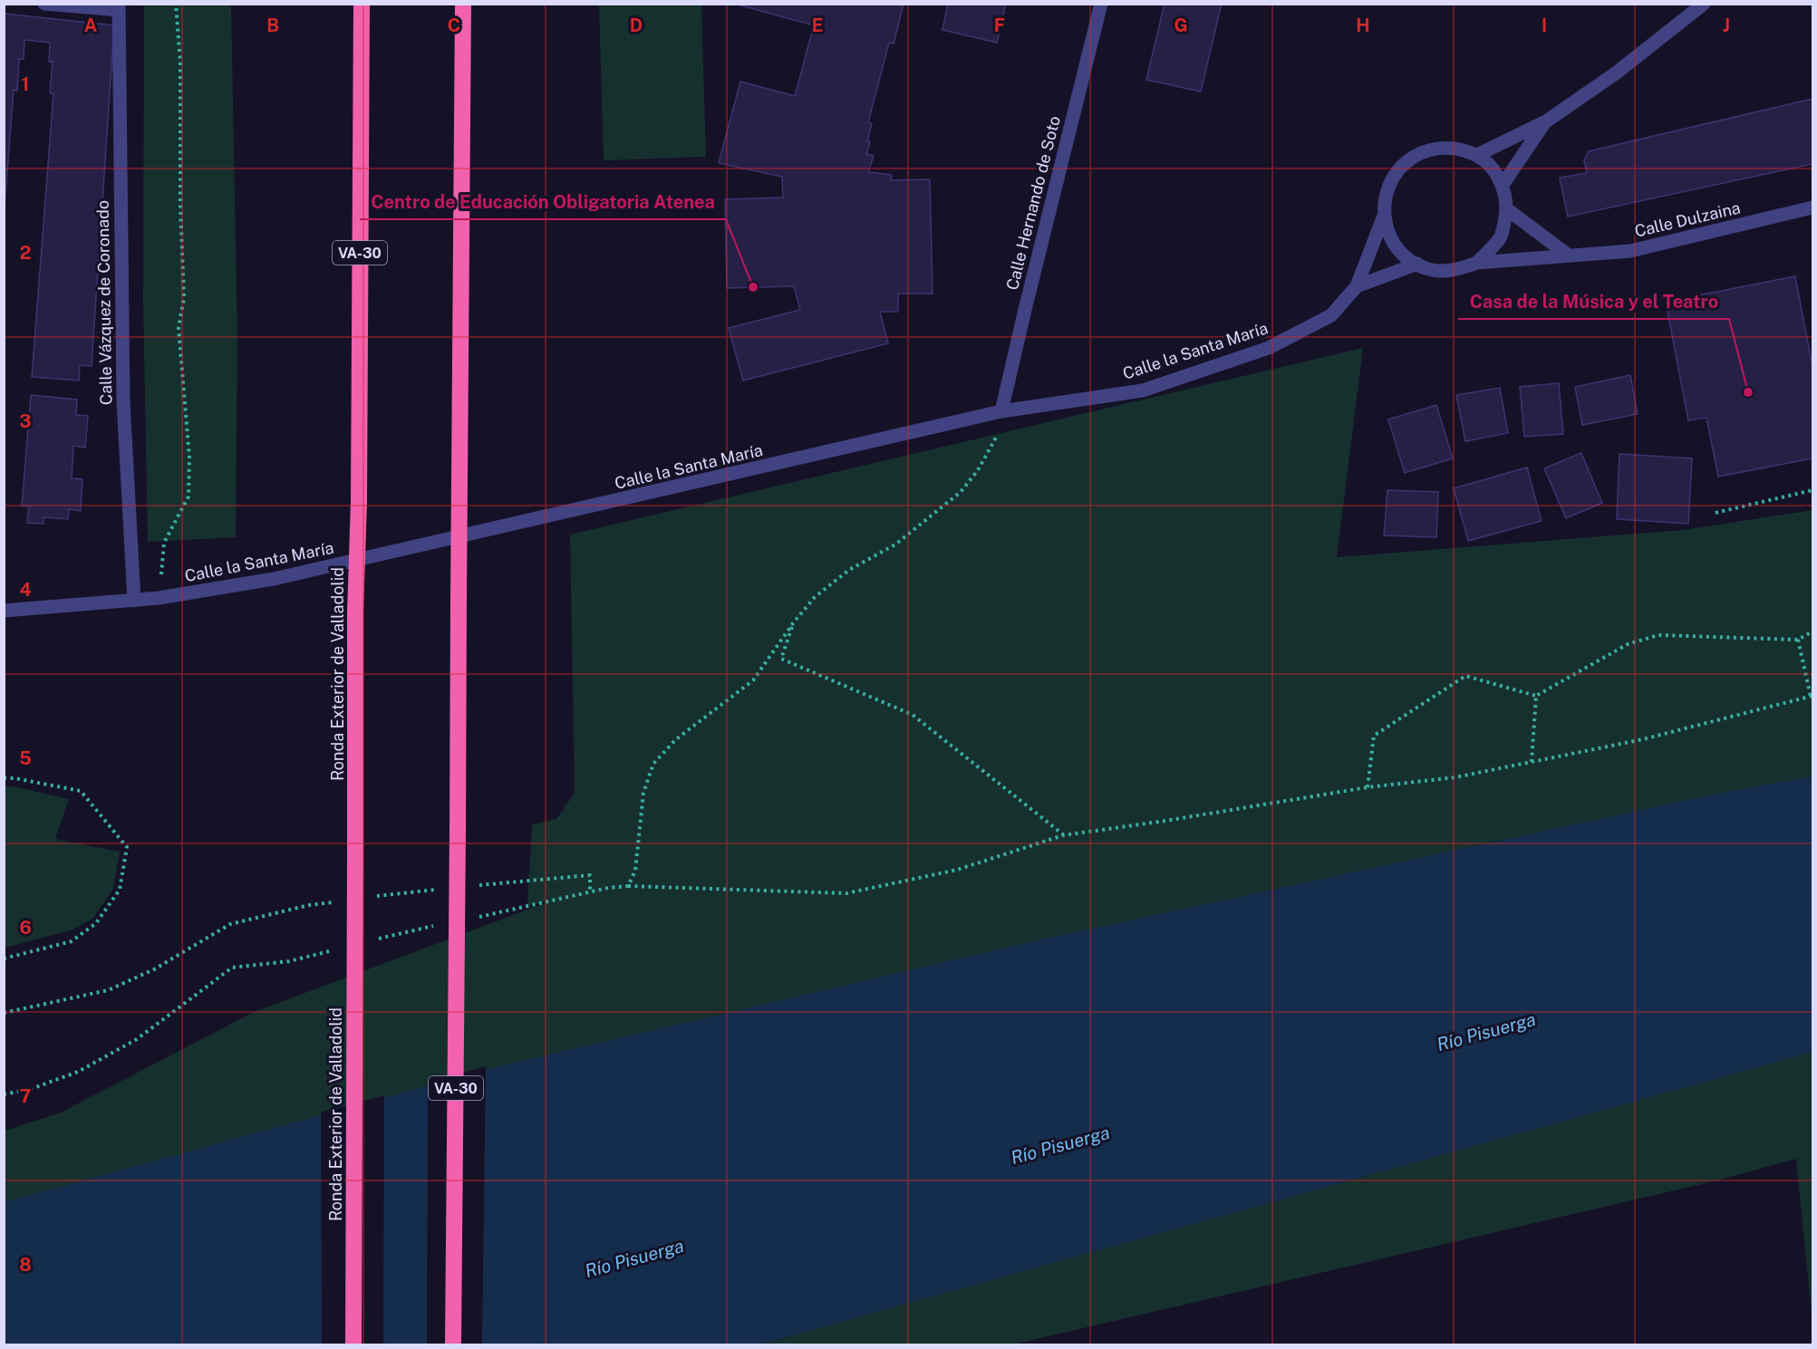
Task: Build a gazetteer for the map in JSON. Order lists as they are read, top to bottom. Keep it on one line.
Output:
{"streets":{"highway":["VA-30","Ronda Exterior de Valladolid"],"street":["Calle Hernando de Soto","Calle Dulzaina","Calle Vázquez de Coronado","Calle la Santa María"]},"crossings":[["Calle Hernando de Soto","Calle la Santa María"],["Calle Dulzaina","Calle la Santa María"],["Calle Vázquez de Coronado","Calle la Santa María"]],"water":["Río Pisuerga"],"places":["Centro de Educación Obligatoria Atenea","Casa de la Música y el Teatro"],"grid":{"columns":["A","B","C","D","E","F","G","H","I","J"],"rows":["1","2","3","4","5","6","7","8"]}}
